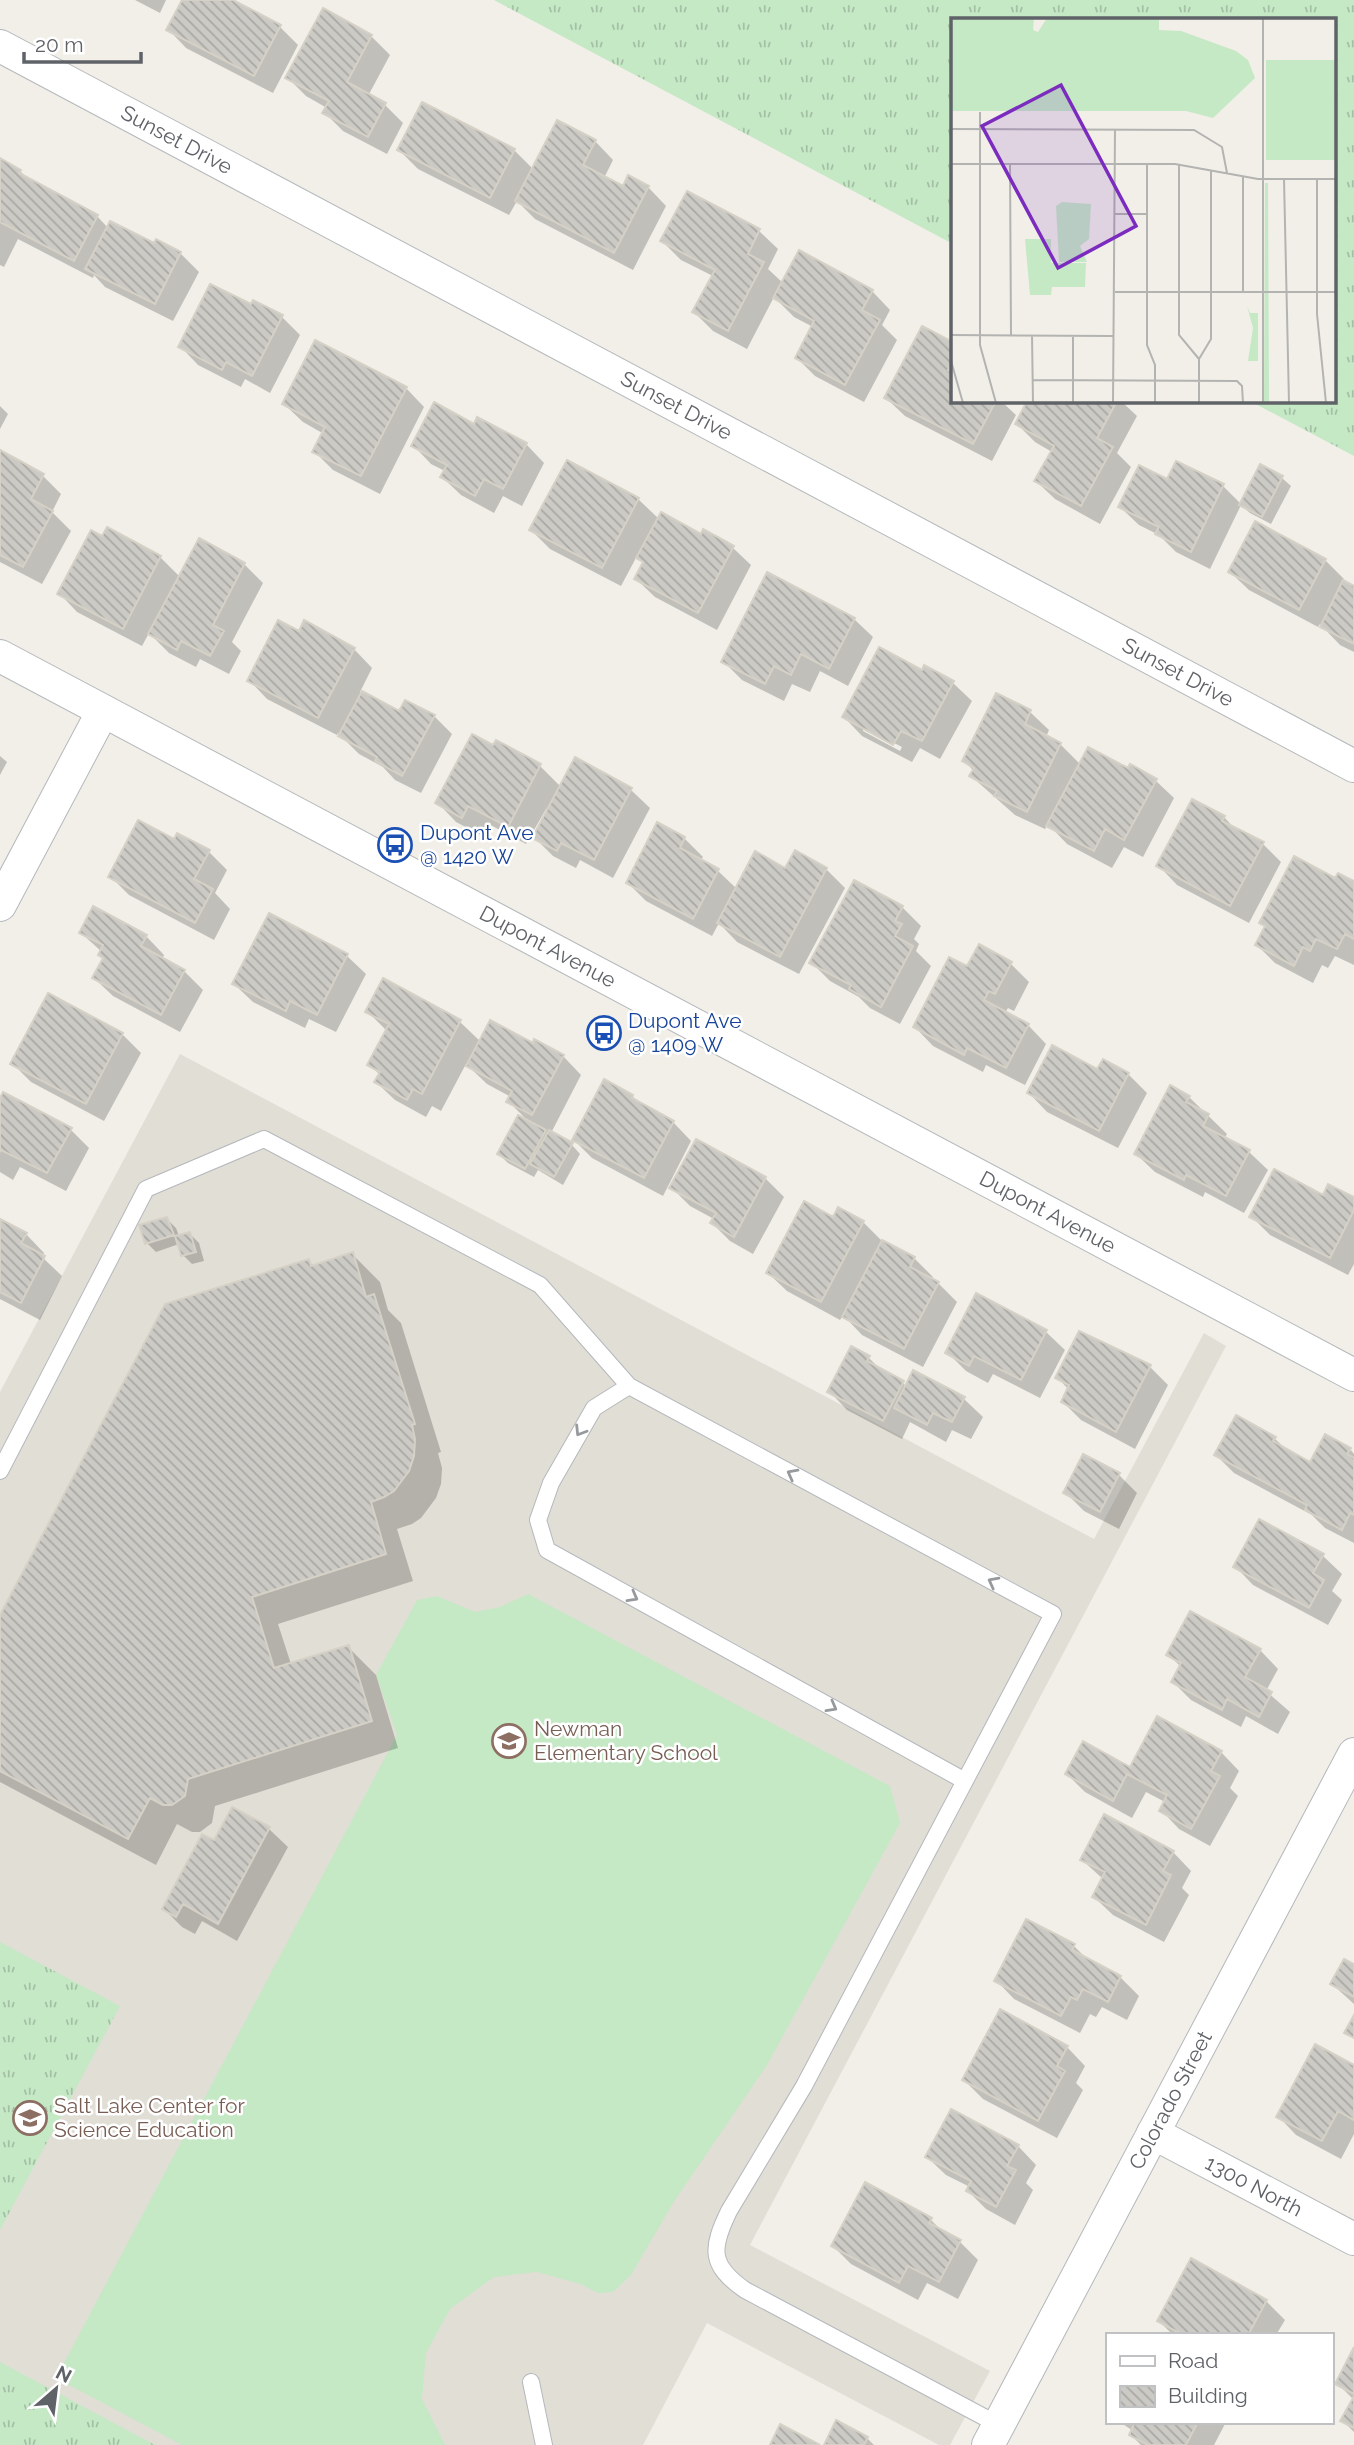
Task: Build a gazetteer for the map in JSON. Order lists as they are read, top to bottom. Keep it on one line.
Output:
{"streets":{"street":["Sunset Drive","Dupont Avenue","Colorado Street","1300 North"]},"crossings":[["Colorado Street","1300 North"]],"places":{"bus stop":["Dupont Ave @ 1420 W","Dupont Ave @ 1409 W"],"school or university":["Newman Elementary School","Salt Lake Center for Science Education"]},"legend":["Road","Building"],"scale_bar":"20 m","north":"top right"}
